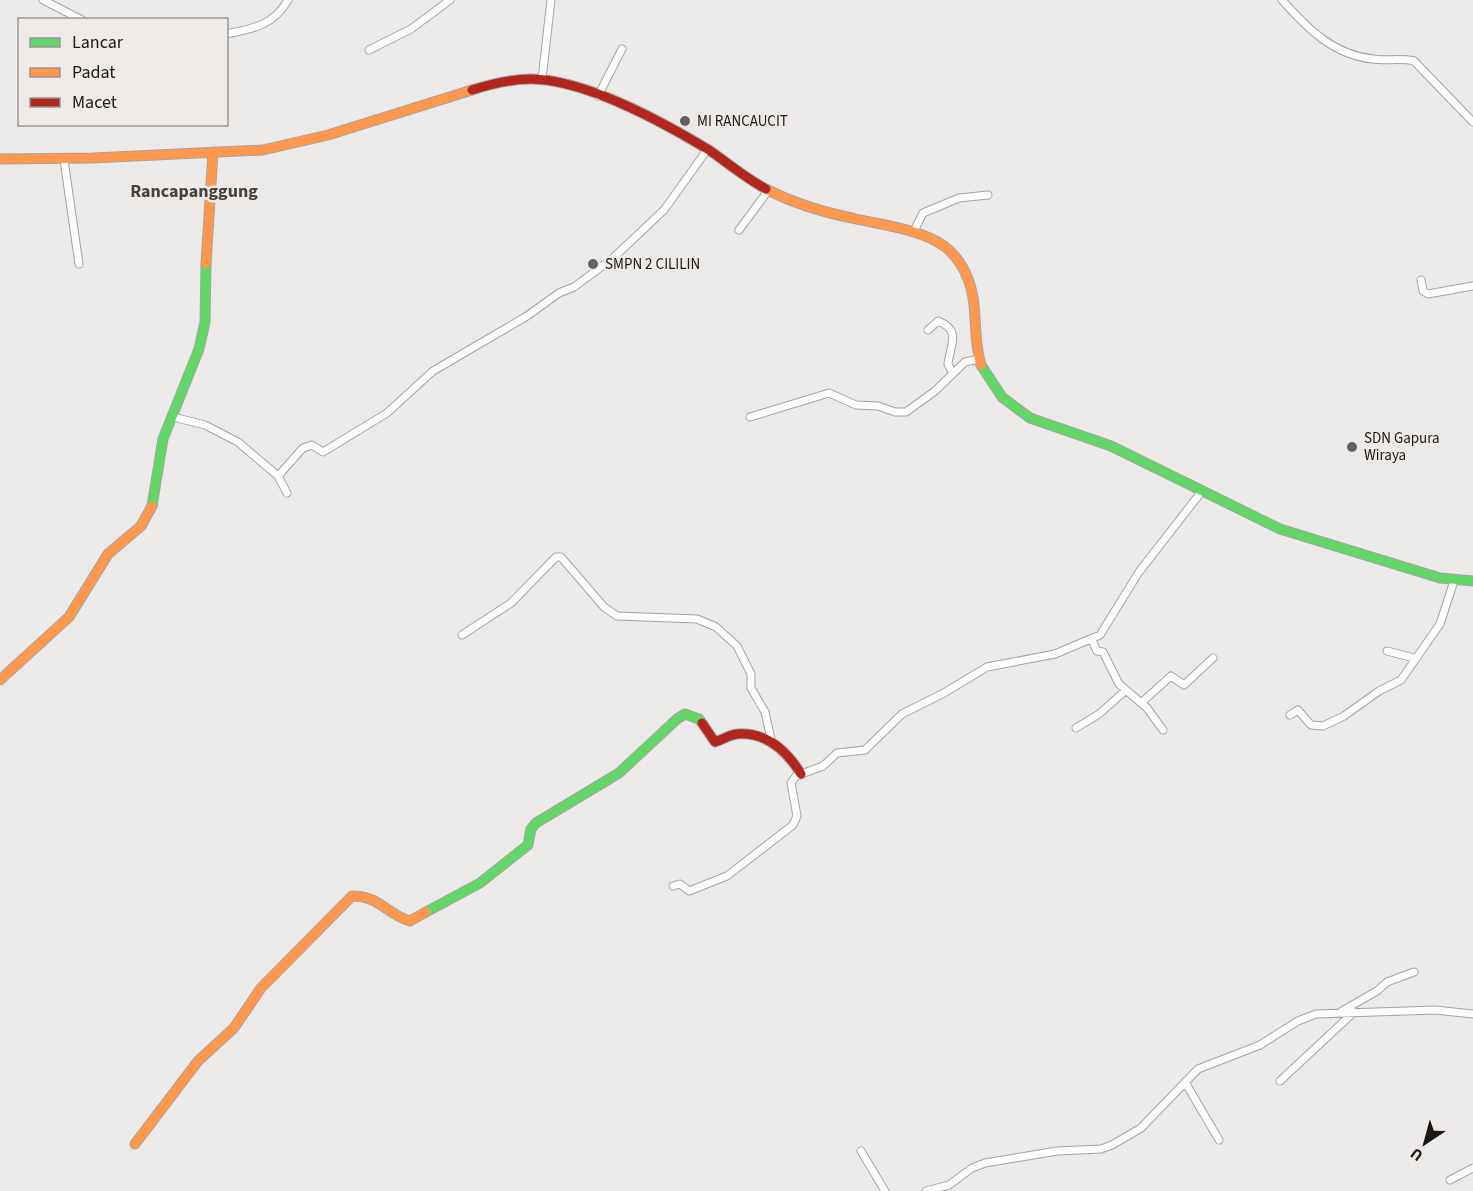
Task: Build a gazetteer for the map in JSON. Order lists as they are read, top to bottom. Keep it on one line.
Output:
{"districts":["Rancapanggung"],"places":["MI RANCAUCIT","SMPN 2 CILILIN","SDN Gapura Wiraya"],"legend":["Lancar","Padat","Macet"],"north":"bottom left"}
